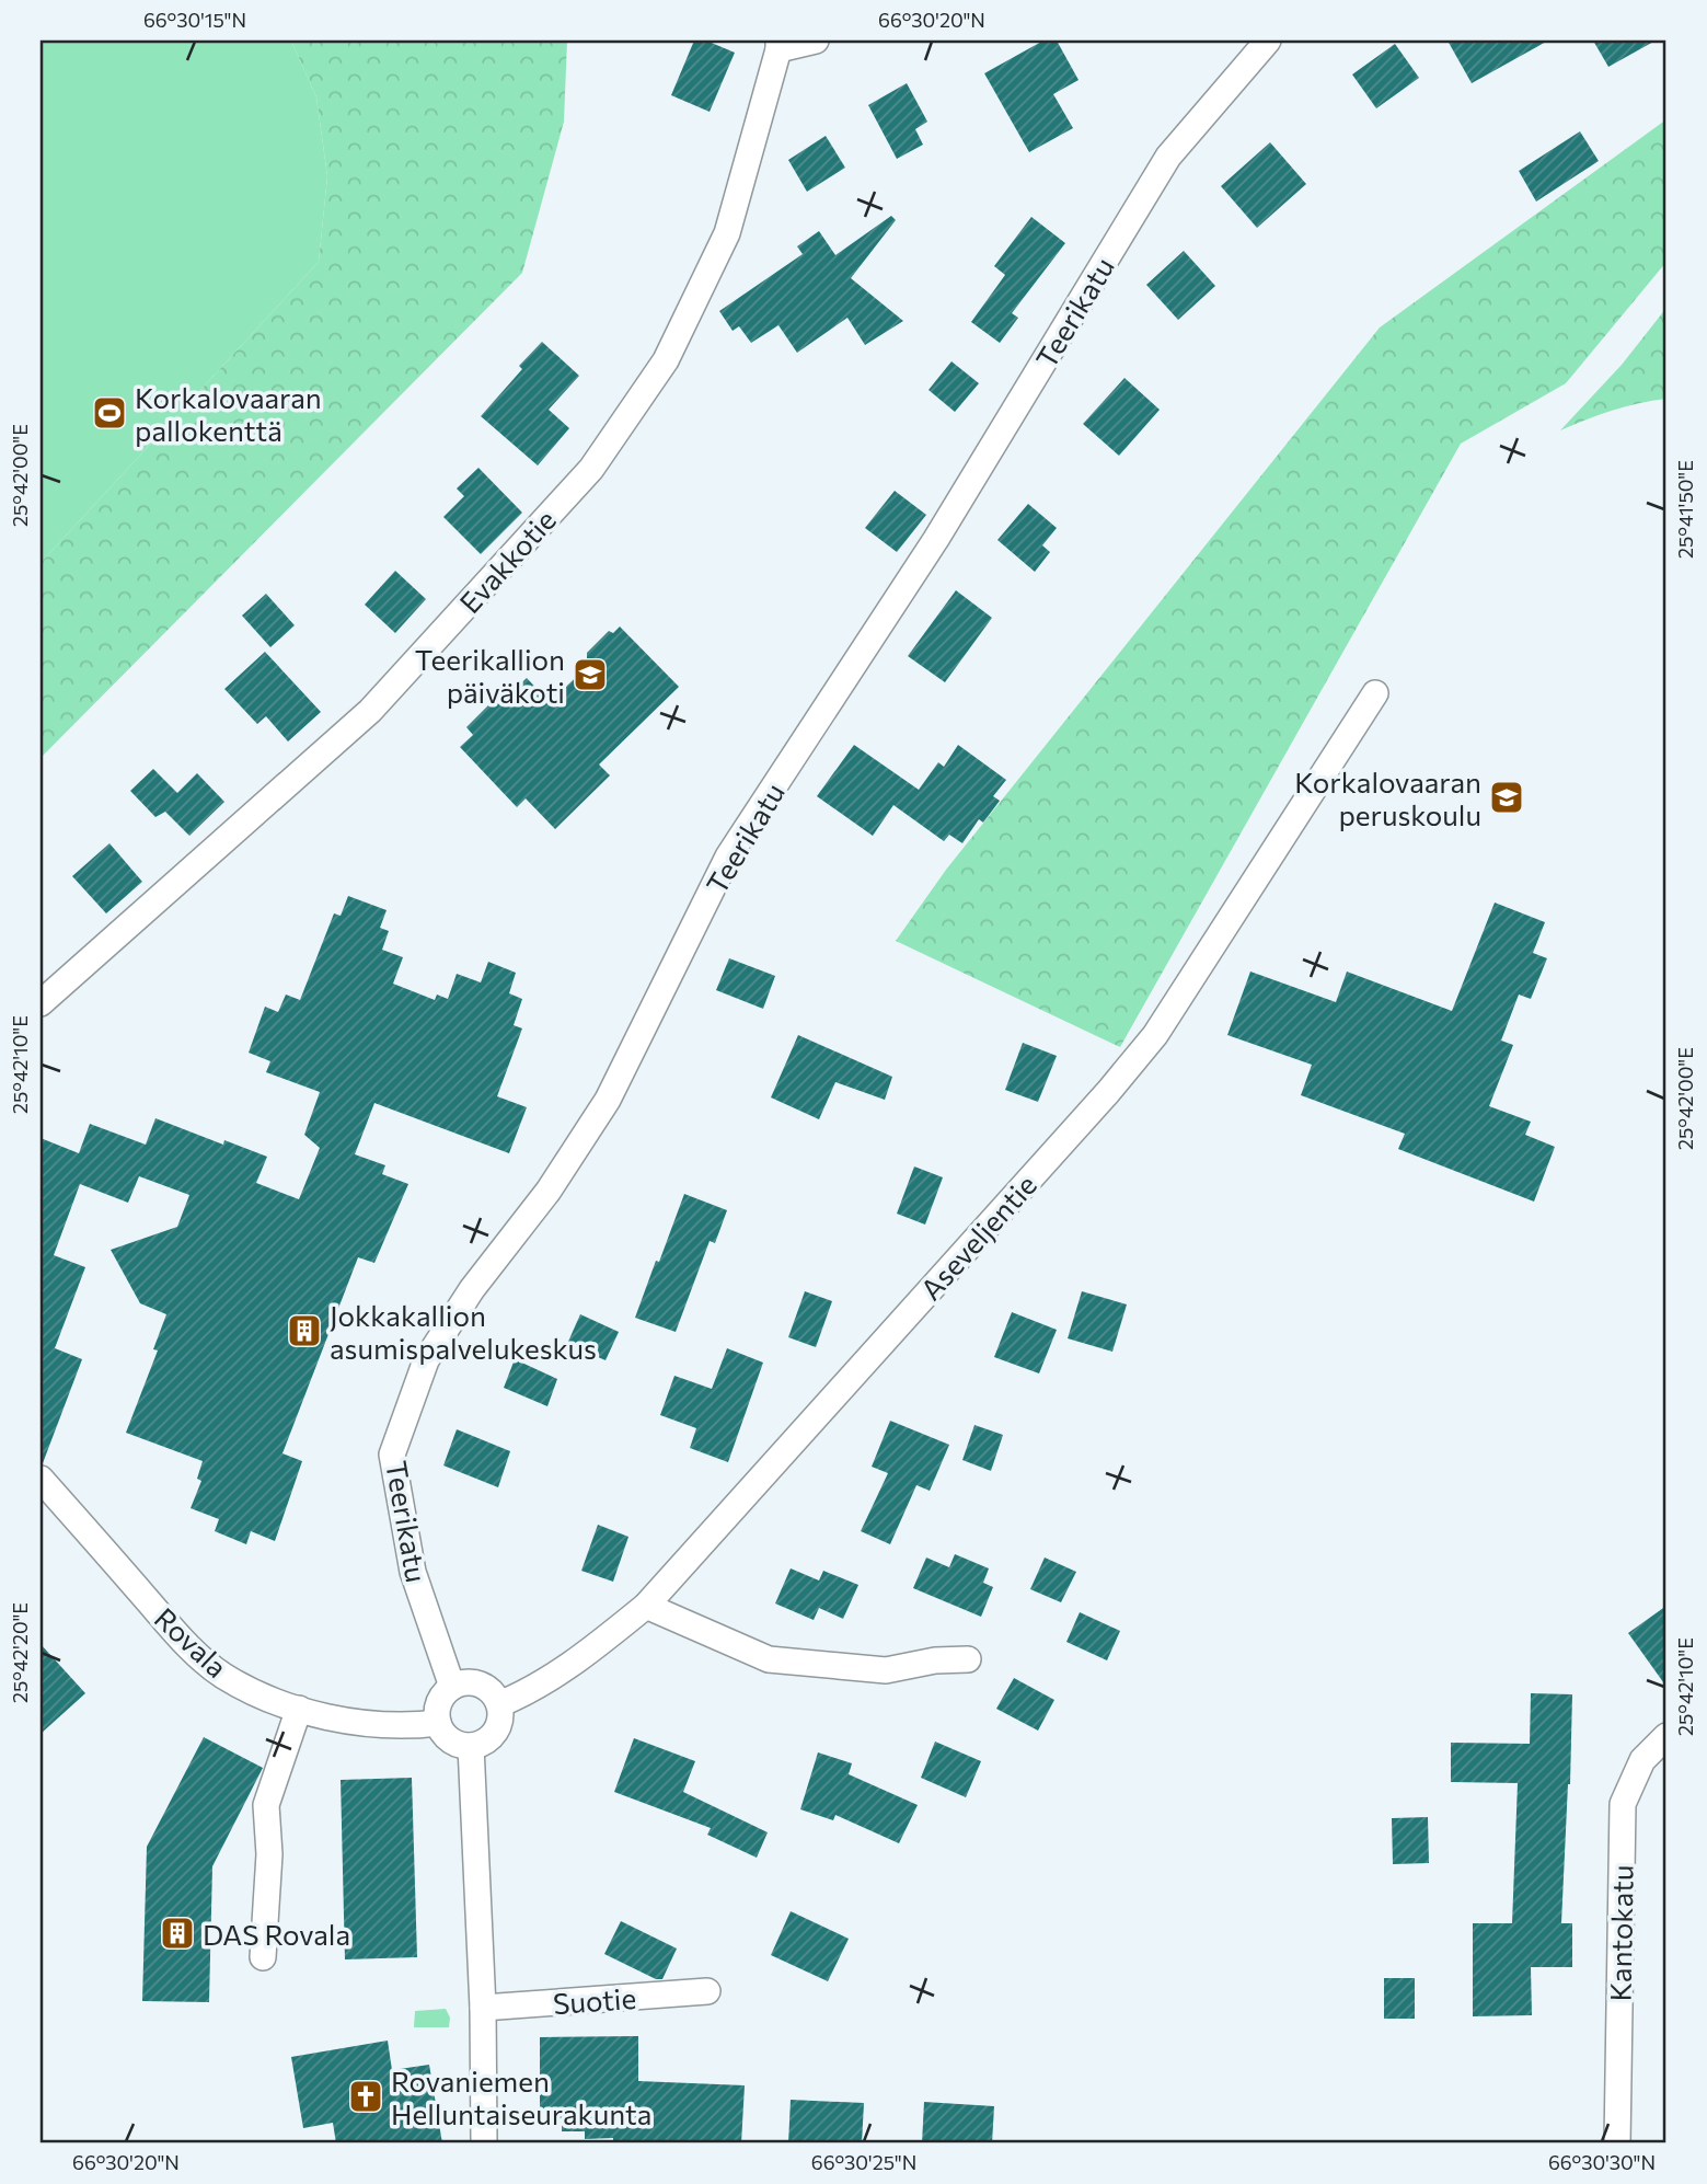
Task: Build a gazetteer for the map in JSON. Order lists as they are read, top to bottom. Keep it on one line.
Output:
{"streets":{"street":["Teerikatu","Evakkotie","Aseveljentie","Rovala","Kantokatu","Suotie"]},"crossings":[["Teerikatu","Aseveljentie"],["Teerikatu","Rovala"],["Aseveljentie","Rovala"]],"places":{"sports":["Korkalovaaran pallokenttä"],"school or university":["Teerikallion päiväkoti","Korkalovaaran peruskoulu"],"building":["Jokkakallion asumispalvelukeskus","DAS Rovala"],"church":["Rovaniemen Helluntaiseurakunta"]},"coordinates":["66°30'15\"N","66°30'20\"N","25°42'00\"E","25°41'50\"E","25°42'10\"E","25°42'20\"E","66°30'25\"N","66°30'30\"N"]}
